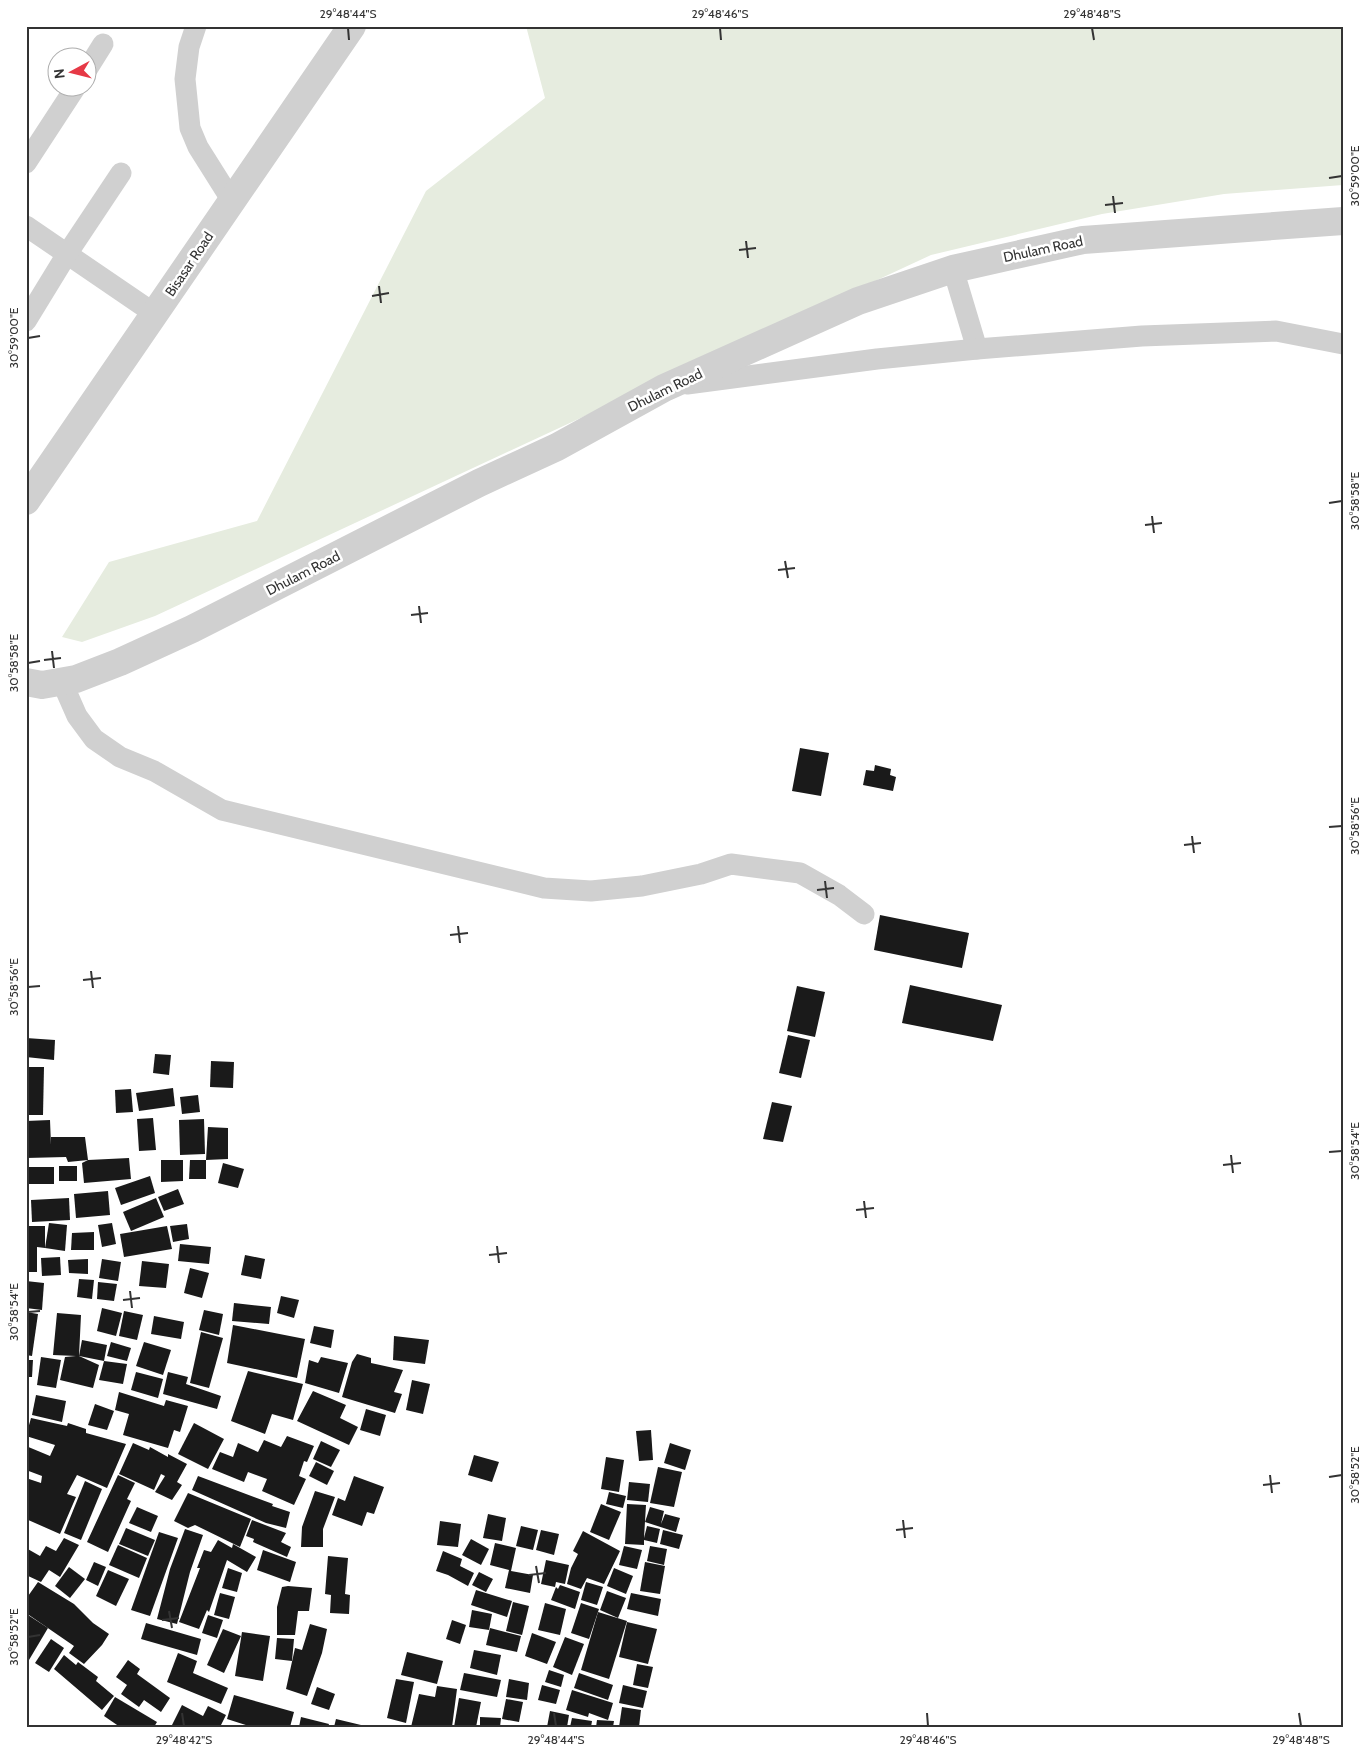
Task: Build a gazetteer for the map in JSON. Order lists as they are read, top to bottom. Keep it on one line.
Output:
{"streets":{"street":["Dhulam Road","Bisasar Road"]},"north":"left","coordinates":["29°48'44\"S","29°48'46\"S","29°48'48\"S","30°59'00\"E","30°58'58\"E","30°58'56\"E","30°58'54\"E","30°58'52\"E","29°48'42\"S"]}
